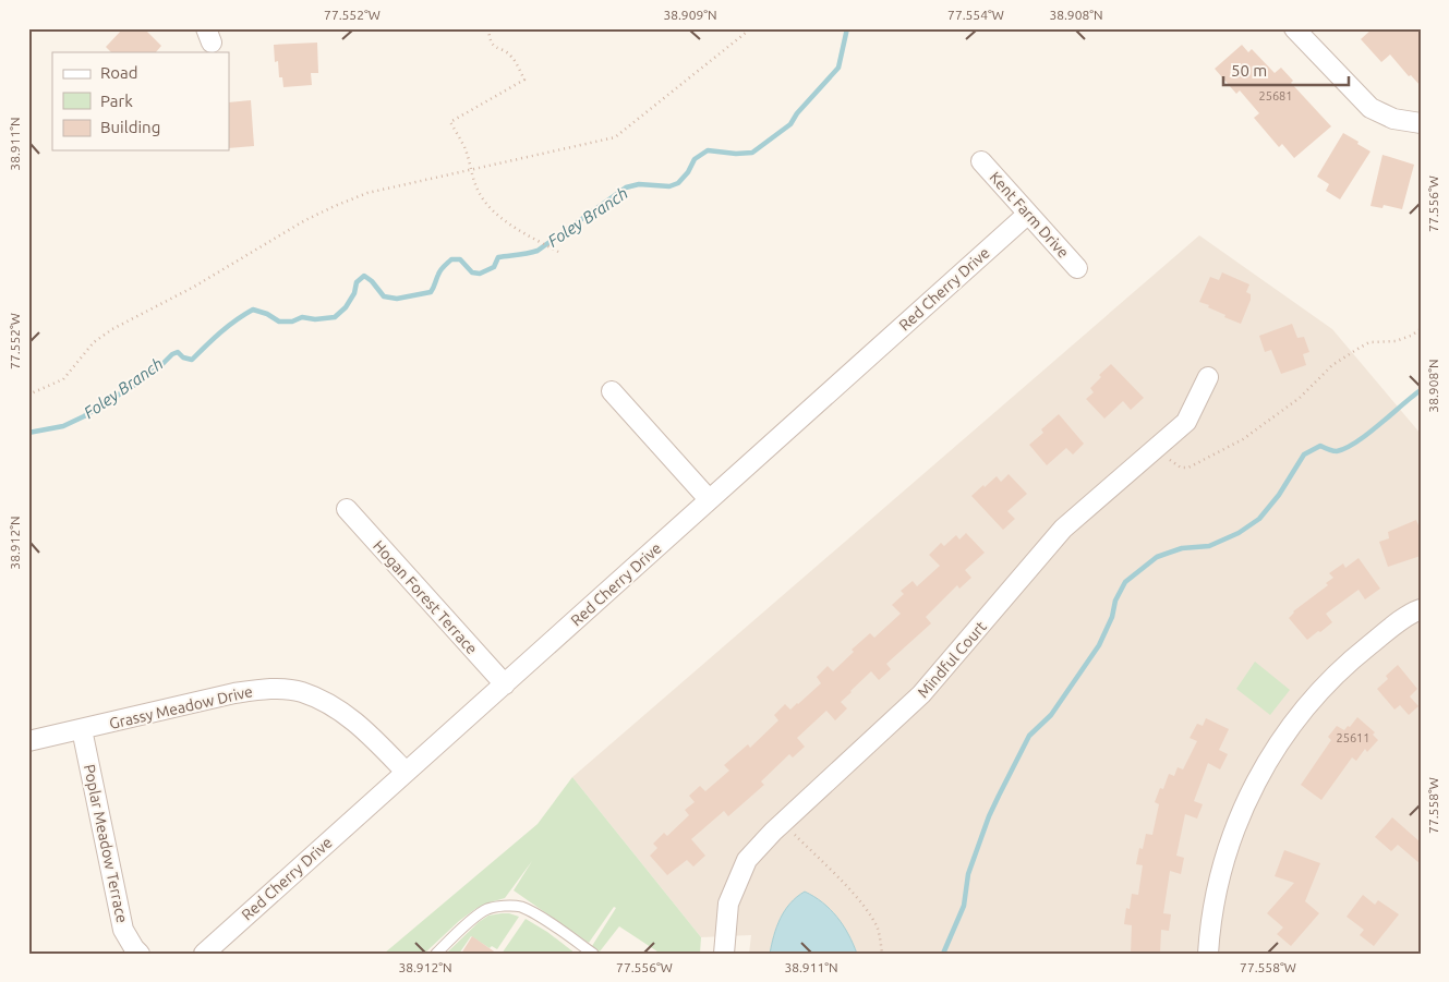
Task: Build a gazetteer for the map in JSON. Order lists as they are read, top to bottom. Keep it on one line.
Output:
{"streets":{"street":["Kent Farm Drive","Red Cherry Drive","Hogan Forest Terrace","Mindful Court","Grassy Meadow Drive","Poplar Meadow Terrace"]},"crossings":[["Kent Farm Drive","Red Cherry Drive"],["Red Cherry Drive","Hogan Forest Terrace"],["Red Cherry Drive","Grassy Meadow Drive"],["Grassy Meadow Drive","Poplar Meadow Terrace"]],"water":["Foley Branch"],"house_numbers":["25681","25611"],"legend":["Road","Park","Building"],"scale_bar":"50 m","coordinates":["77.552°W","38.909°N","77.554°W","38.908°N","38.911°N","77.556°W","38.912°N","77.558°W"]}
